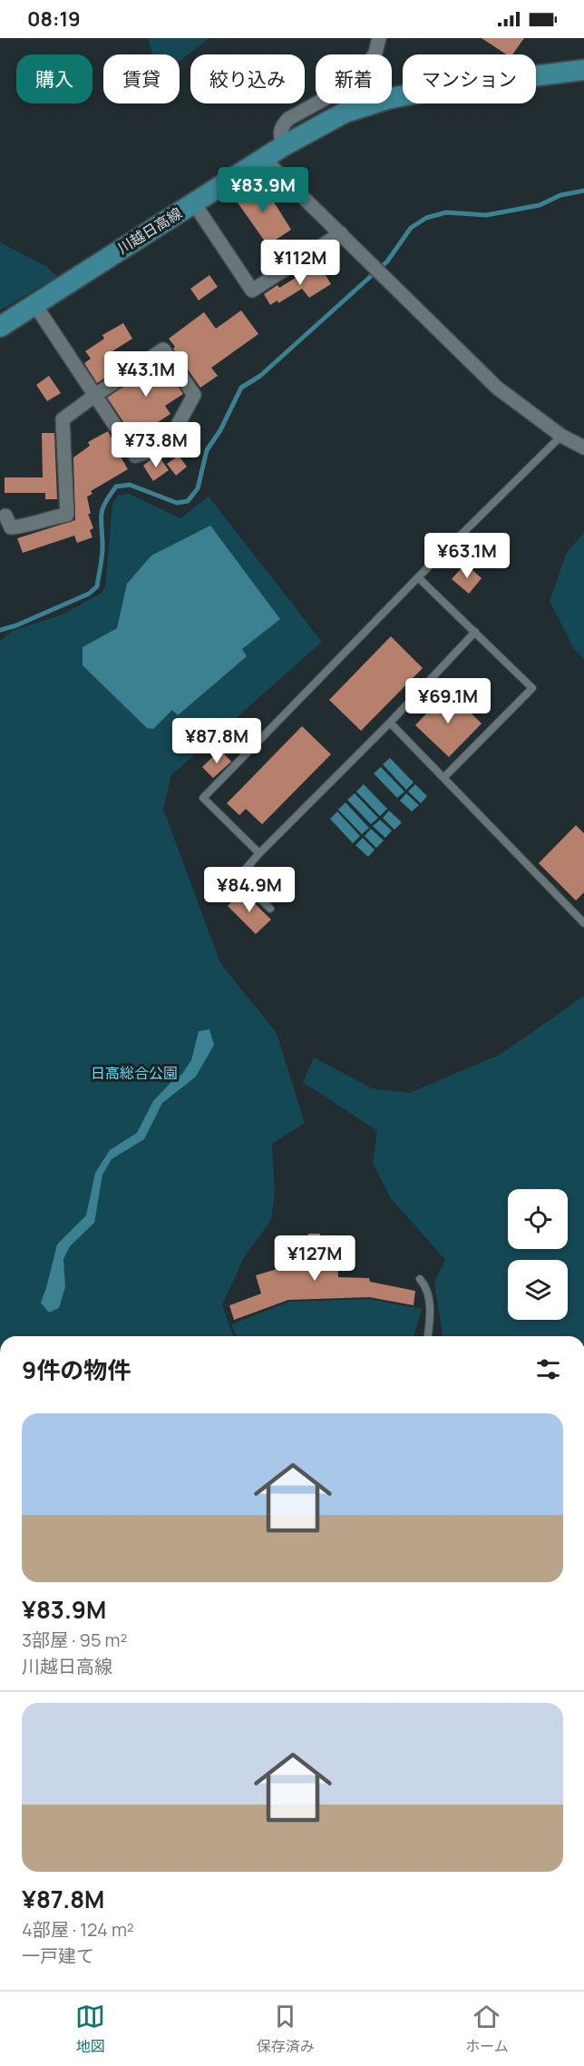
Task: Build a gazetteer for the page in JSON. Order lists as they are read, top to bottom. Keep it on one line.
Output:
{"streets":{"main road":["川越日高線"]},"parks":["日高総合公園"],"page":{"status":"08:19","chip":["購入","賃貸","絞り込み","新着","マンション"],"price":["¥83.9M","¥112M","¥43.1M","¥73.8M","¥63.1M","¥69.1M","¥87.8M","¥84.9M","¥127M"],"heading":"9件の物件","list":[{"name":"¥83.9M","note":"3部屋 · 95 m² · 川越日高線"},{"name":"¥87.8M","note":"4部屋 · 124 m² · 一戸建て"}],"tabs":["地図","保存済み","ホーム"]}}
